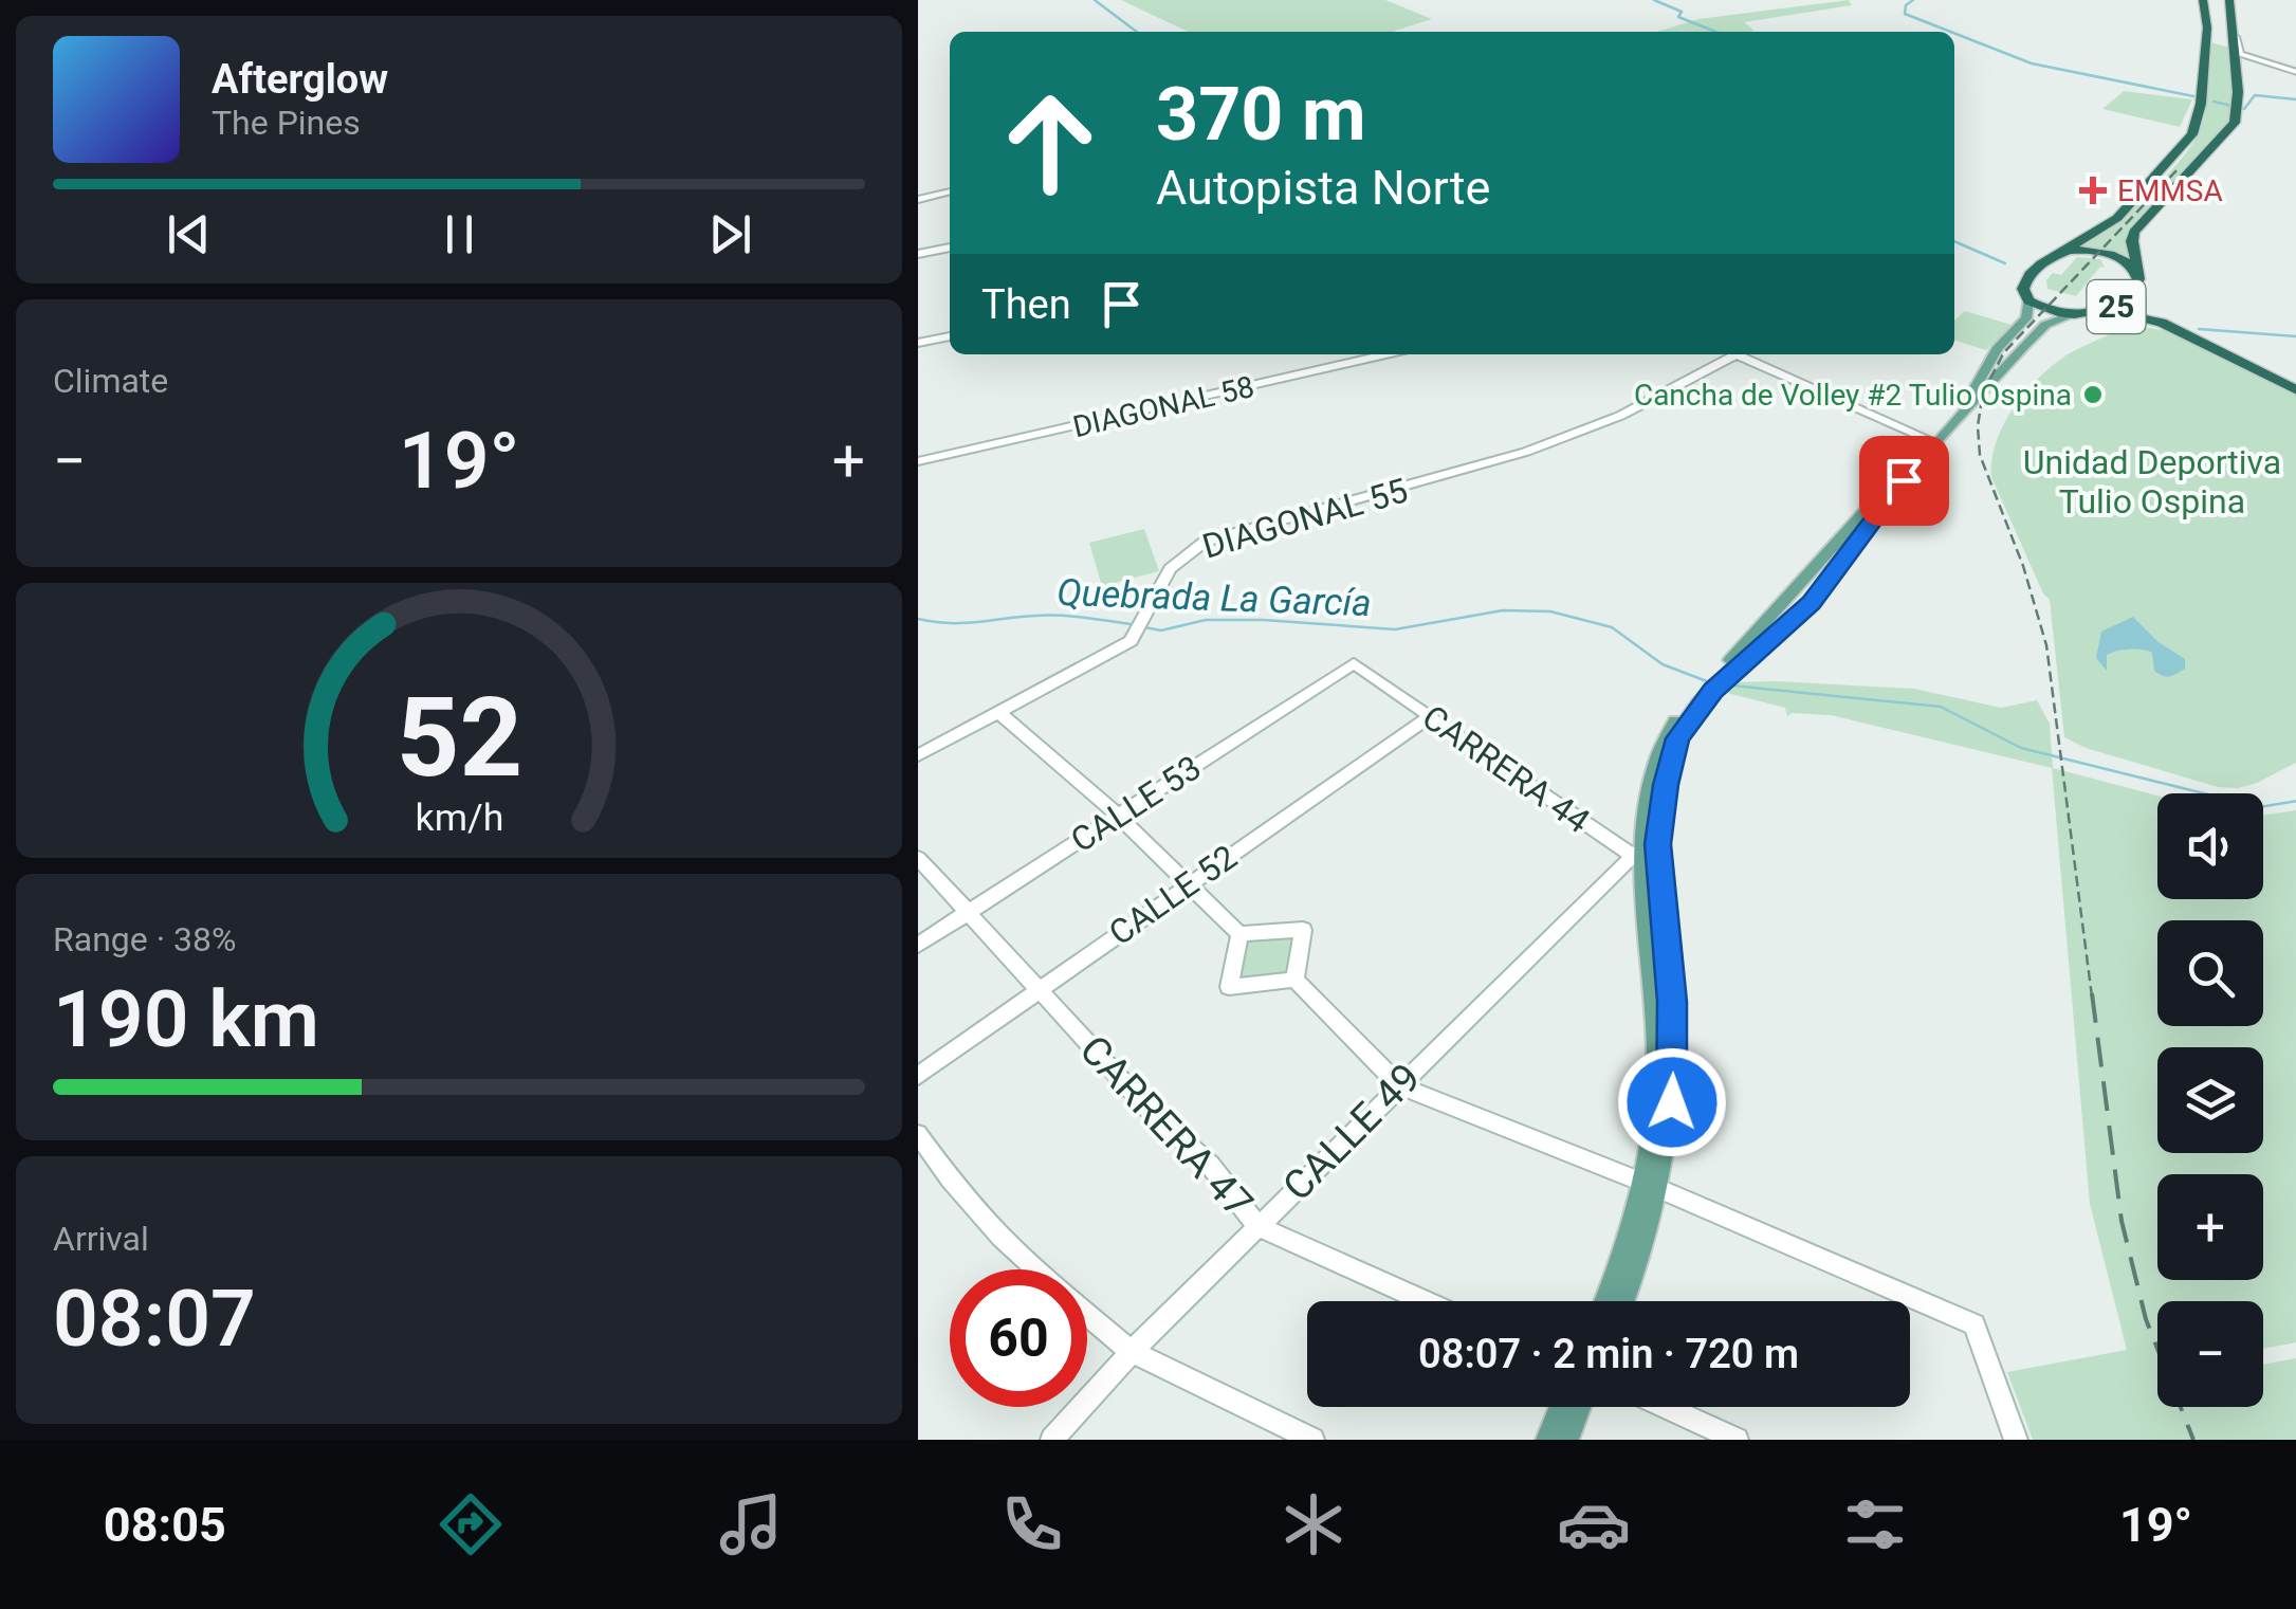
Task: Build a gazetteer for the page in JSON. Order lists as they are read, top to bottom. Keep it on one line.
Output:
{"streets":{"highway":["25"],"street":["DIAGONAL 58","DIAGONAL 55","CARRERA 44","CALLE 53","CALLE 52","CARRERA 47","CALLE 49"]},"crossings":[["CARRERA 44","CALLE 53"],["CARRERA 44","CALLE 52"],["CARRERA 44","CALLE 49"],["CALLE 53","CARRERA 47"],["CALLE 52","CARRERA 47"],["CARRERA 47","CALLE 49"]],"water":["Quebrada La García"],"parks":["Unidad Deportiva Tulio Ospina"],"places":{"health":["EMMSA"],"other":["Cancha de Volley #2 Tulio Ospina"]},"page":{"turn":["370 m","Autopista Norte"],"song":["Afterglow","The Pines"],"then":"Then","tile":["Climate",["Range · 38%","190 km"],["Arrival","08:07"]],"heat":["−","19°","+"],"map_buttons":["+","−"],"limit":"60","trip":"08:07 · 2 min · 720 m","tabs":["08:05","19°"],"gauge":["52","km/h"]}}
